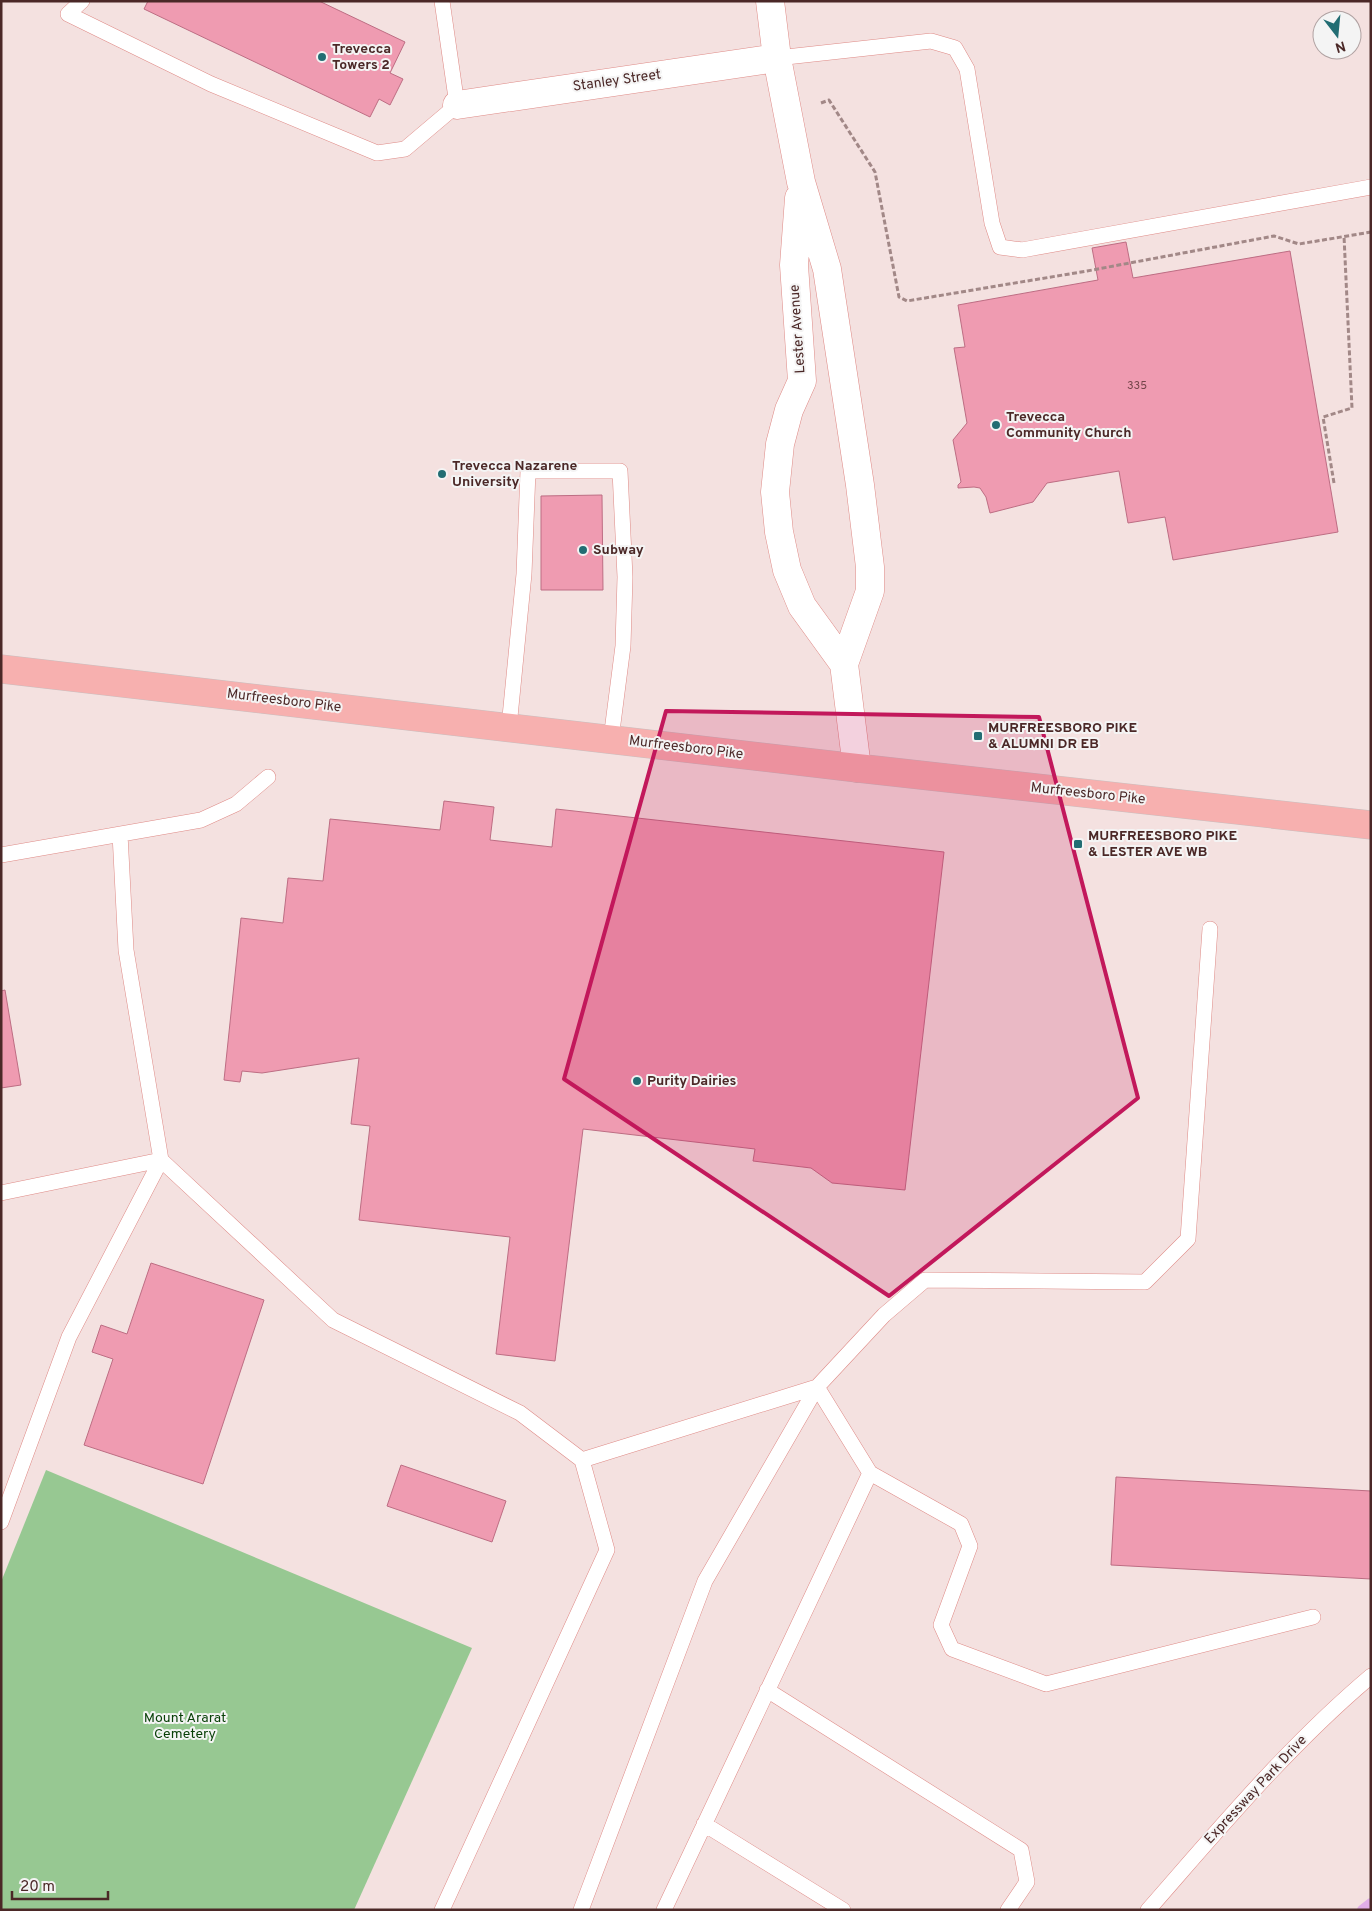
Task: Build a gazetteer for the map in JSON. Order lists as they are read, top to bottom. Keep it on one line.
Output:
{"streets":{"main road":["Murfreesboro Pike"],"street":["Stanley Street","Lester Avenue"],"lane":["Expressway Park Drive"]},"crossings":[["Stanley Street","Lester Avenue"],["Lester Avenue","Murfreesboro Pike"]],"parks":["Mount Ararat Cemetery"],"places":{"other":["Trevecca Towers 2","Trevecca Community Church","Trevecca Nazarene University","Subway","Purity Dairies"],"transit":["MURFREESBORO PIKE & ALUMNI DR EB","MURFREESBORO PIKE & LESTER AVE WB"]},"house_numbers":["335"],"scale_bar":"20 m","north":"bottom"}
